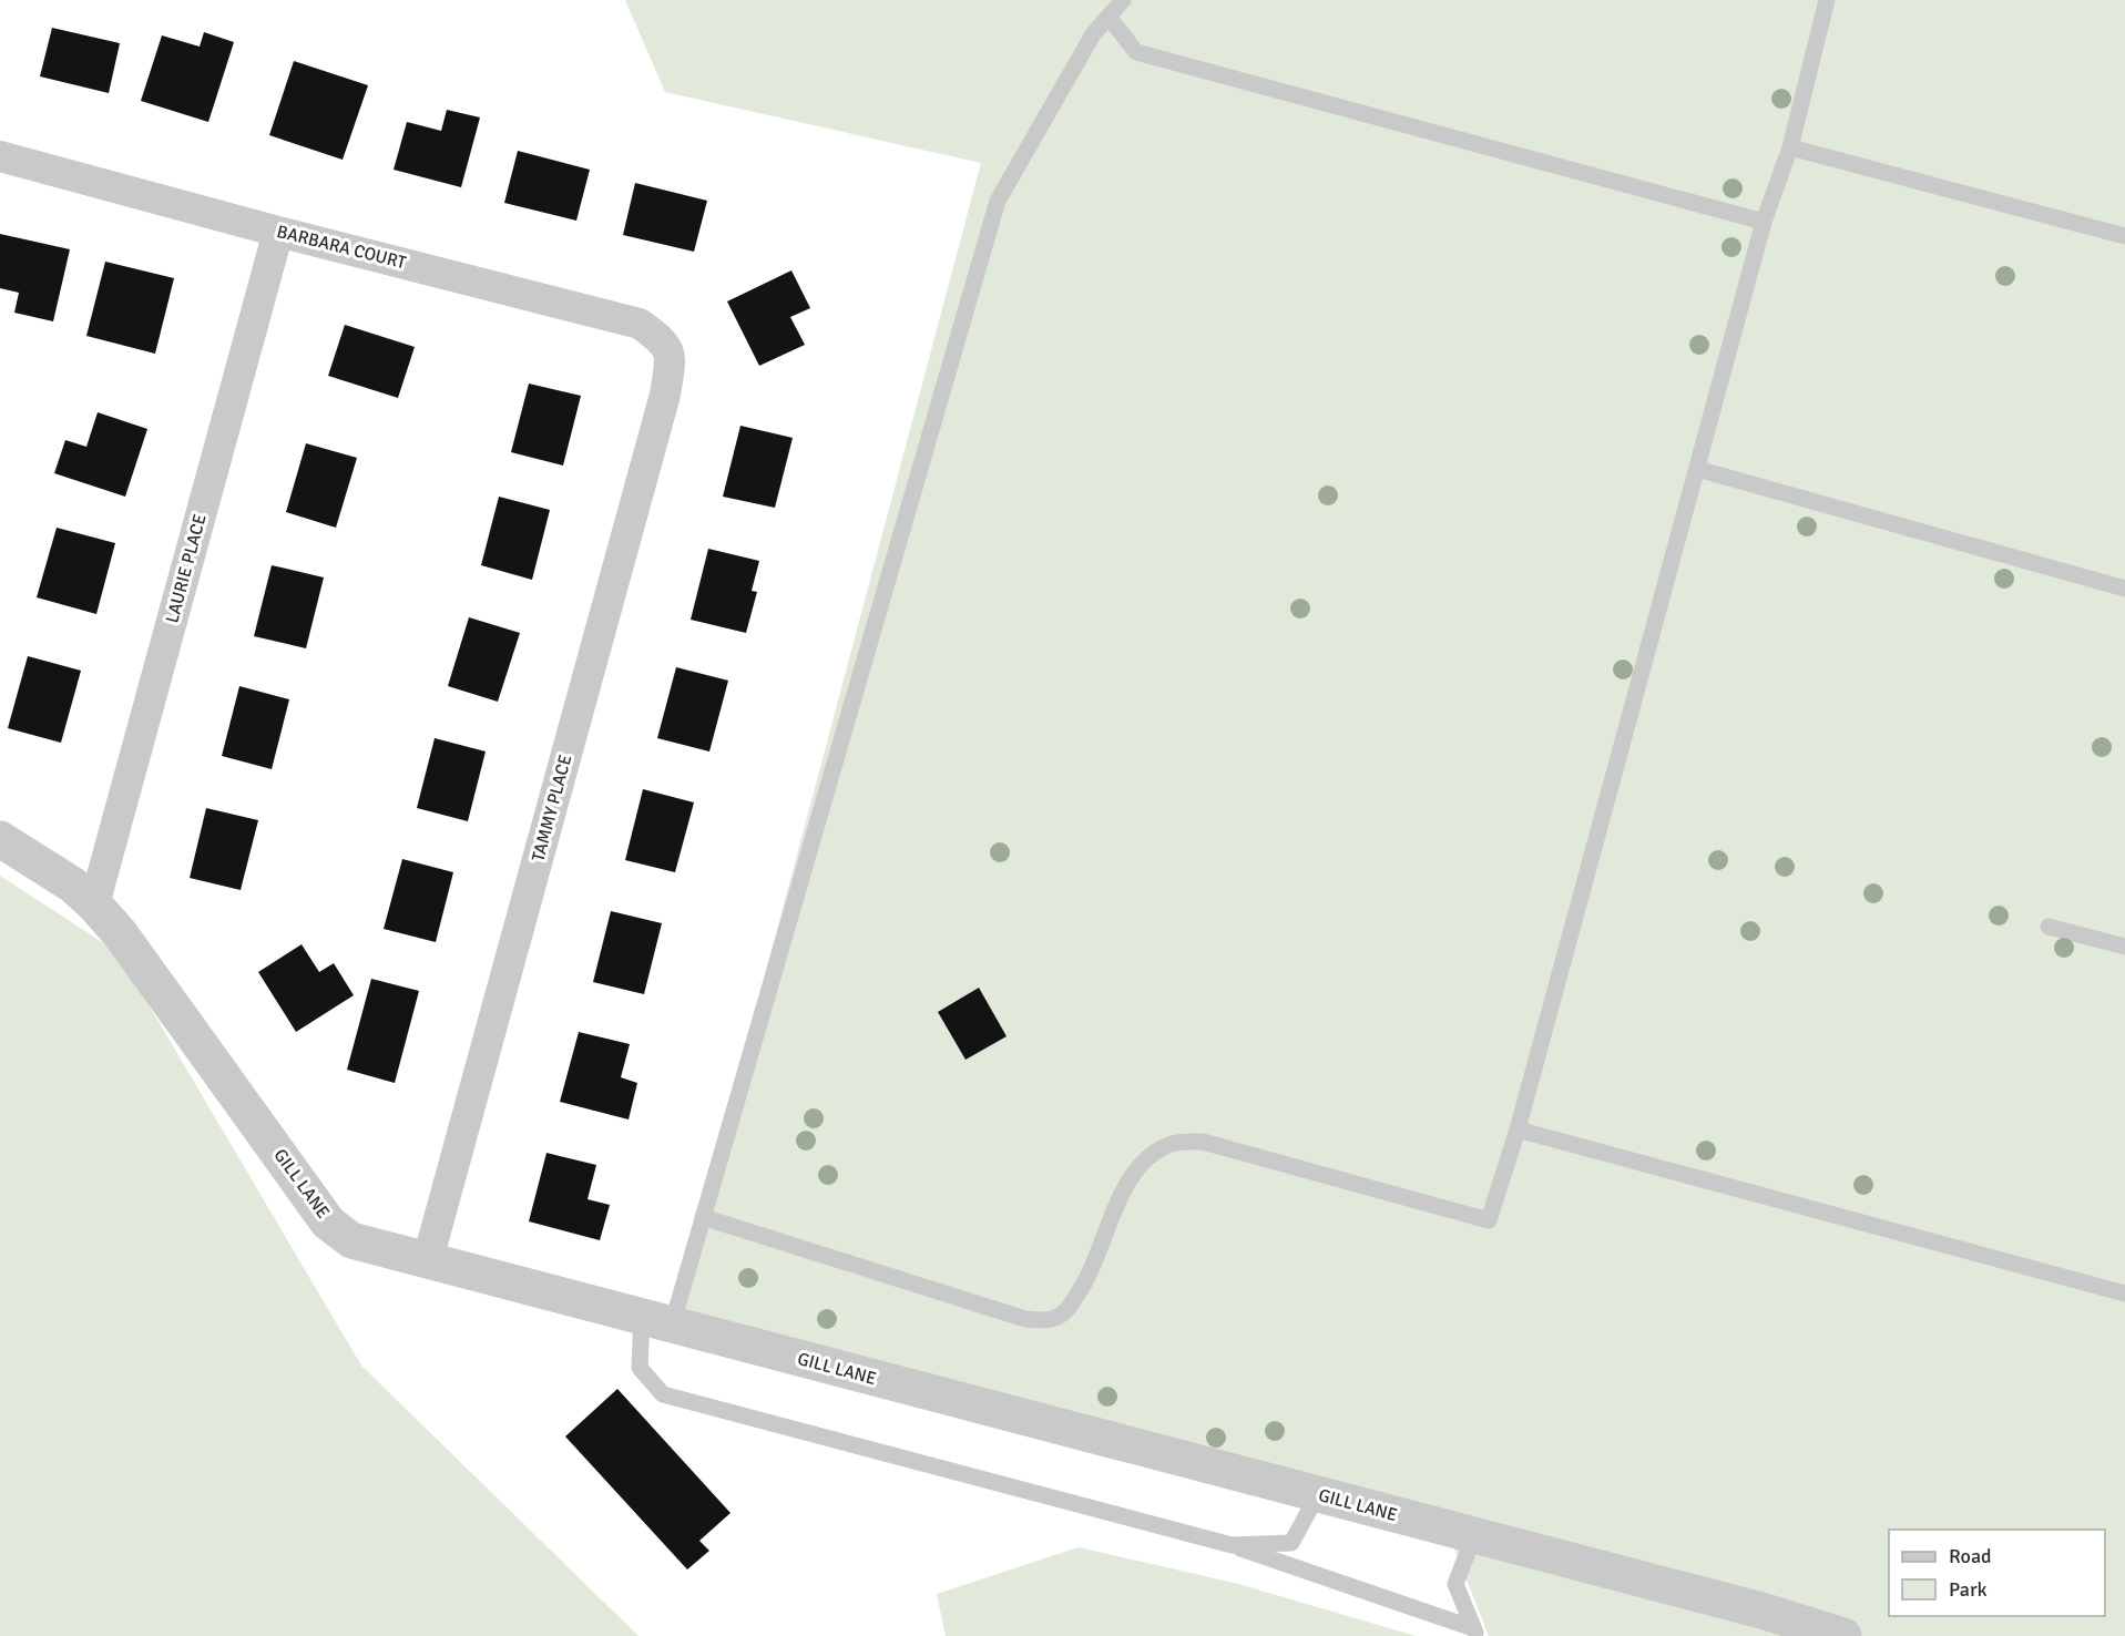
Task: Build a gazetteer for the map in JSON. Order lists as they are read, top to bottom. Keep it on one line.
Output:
{"streets":{"street":["BARBARA COURT","LAURIE PLACE","TAMMY PLACE","GILL LANE"]},"crossings":[["BARBARA COURT","LAURIE PLACE"],["BARBARA COURT","TAMMY PLACE"],["LAURIE PLACE","GILL LANE"],["TAMMY PLACE","GILL LANE"]],"legend":["Road","Park"]}
